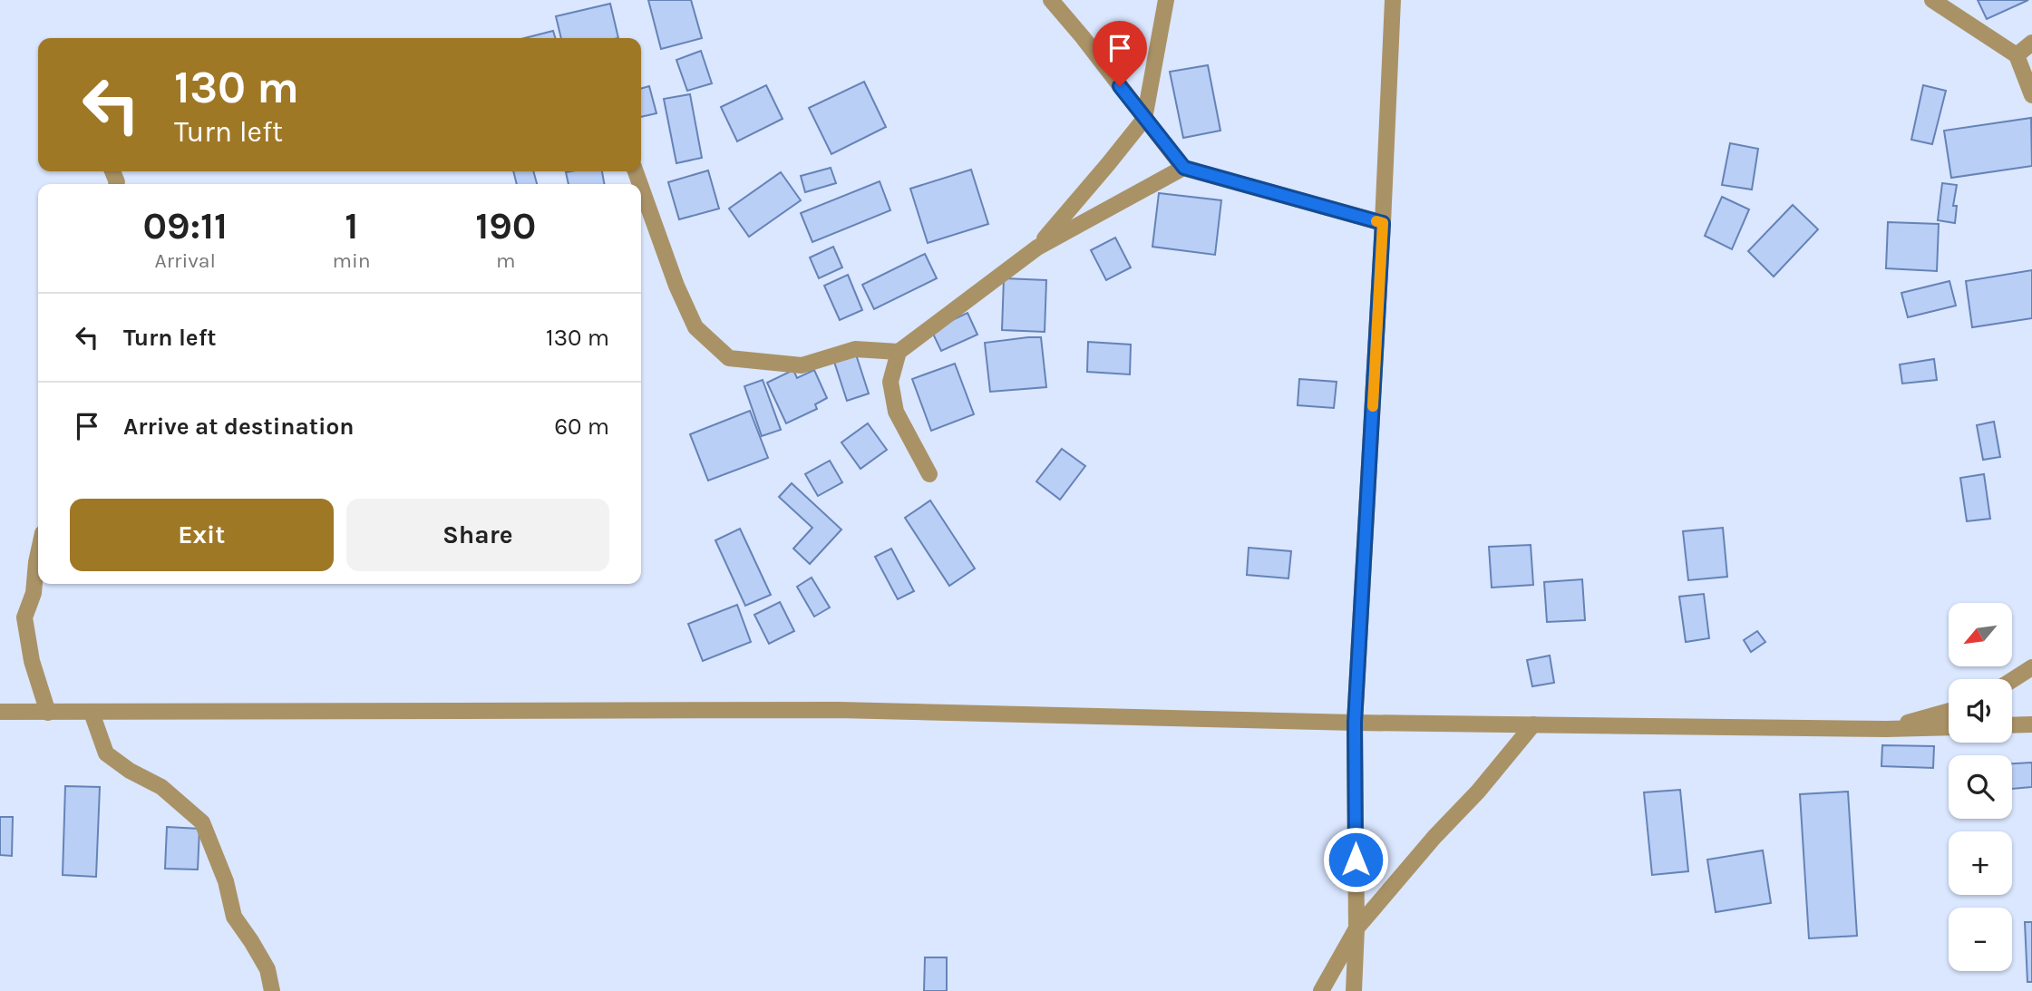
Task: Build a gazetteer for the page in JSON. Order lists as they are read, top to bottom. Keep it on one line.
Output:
{"north":"bottom left","page":{"turn":["130 m","Turn left"],"eta":["09:11","Arrival","1","min","190","m"],"list":[{"name":"Turn left","value":"130 m"},{"name":"Arrive at destination","value":"60 m"}],"buttons":["Exit","Share"],"map_buttons":["+","−"]}}
